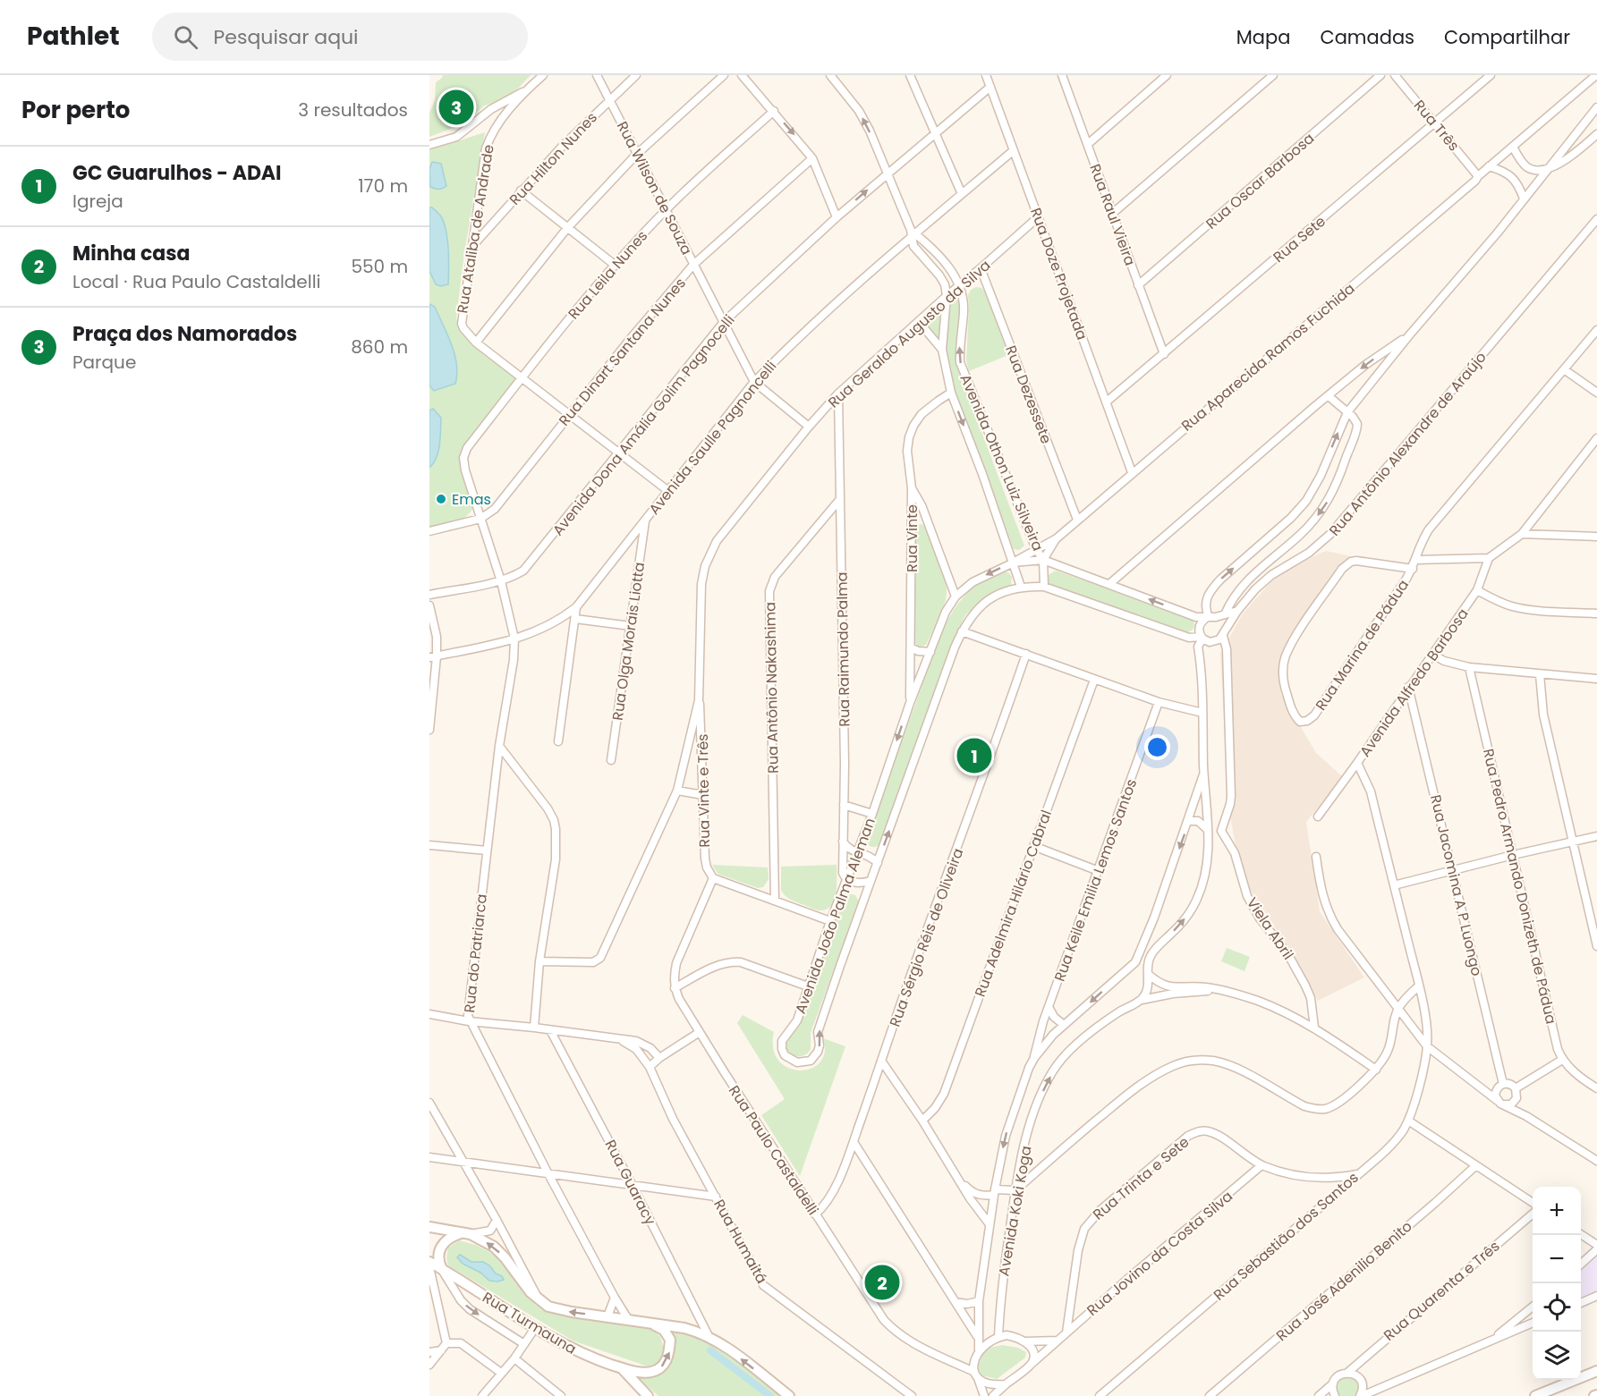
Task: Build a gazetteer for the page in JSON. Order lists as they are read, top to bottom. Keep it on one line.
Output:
{"streets":{"main road":["Rua Turmauna"],"street":["Rua Três","Rua Hilton Nunes","Rua Oscar Barbosa","Rua Wilson de Souza","Rua Raul Vieira","Rua Ataliba de Andrade","Rua Sete","Rua Doze Projetada","Rua Leila Nunes","Rua Geraldo Augusto da Silva","Rua Dinart Santana Nunes","Rua Aparecida Ramos Fuchida","Rua Dezessete","Avenida Dona Amália Golim Pagnocelli","Avenida Saulle Pagnoncelli","Rua Antônio Alexandre de Araújo","Avenida Othon Luiz Silveira","Rua Vinte","Rua Olga Morais Liotta","Rua Marina de Pádua","Rua Raimundo Palma","Avenida Alfredo Barbosa","Rua Antônio Nakashima","Rua Vinte e Três","Rua Keile Emilia Lemos Santos","Rua Jacomina A P Luongo","Rua Pedro Armando Donizeth de Pádua","Rua Adelmira Hilário Cabral","Avenida João Palma Aleman","Viela Abril","Rua Sérgio Réis de Oliveira","Rua do Patriarca","Rua Paulo Castaldelli","Rua Trinta e Sete","Rua Guaracy","Avenida Koki Koga","Rua Sebastião dos Santos","Rua Humaitá","Rua Jovino da Costa Silva","Rua José Adenilio Benito","Rua Quarenta e Três"]},"crossings":[["Rua Três","Rua Sete"],["Rua Três","Rua Aparecida Ramos Fuchida"],["Rua Hilton Nunes","Rua Wilson de Souza"],["Rua Hilton Nunes","Rua Ataliba de Andrade"],["Rua Oscar Barbosa","Rua Raul Vieira"],["Rua Wilson de Souza","Rua Leila Nunes"],["Rua Wilson de Souza","Rua Geraldo Augusto da Silva"],["Rua Wilson de Souza","Rua Dinart Santana Nunes"],["Rua Wilson de Souza","Avenida Dona Amália Golim Pagnocelli"],["Rua Wilson de Souza","Avenida Saulle Pagnoncelli"],["Rua Raul Vieira","Rua Sete"],["Rua Ataliba de Andrade","Rua Leila Nunes"],["Rua Ataliba de Andrade","Rua Dinart Santana Nunes"],["Rua Ataliba de Andrade","Avenida Dona Amália Golim Pagnocelli"],["Rua Ataliba de Andrade","Avenida Saulle Pagnoncelli"],["Rua Sete","Rua Doze Projetada"],["Rua Doze Projetada","Rua Geraldo Augusto da Silva"],["Rua Doze Projetada","Rua Aparecida Ramos Fuchida"],["Rua Doze Projetada","Avenida Dona Amália Golim Pagnocelli"],["Rua Doze Projetada","Avenida Saulle Pagnoncelli"],["Rua Leila Nunes","Rua do Patriarca"],["Rua Geraldo Augusto da Silva","Rua Dezessete"],["Rua Geraldo Augusto da Silva","Avenida Othon Luiz Silveira"],["Rua Geraldo Augusto da Silva","Rua Raimundo Palma"],["Rua Geraldo Augusto da Silva","Rua Vinte e Três"],["Rua Dinart Santana Nunes","Rua do Patriarca"],["Rua Aparecida Ramos Fuchida","Rua Dezessete"],["Rua Aparecida Ramos Fuchida","Avenida Othon Luiz Silveira"],["Rua Aparecida Ramos Fuchida","Avenida João Palma Aleman"],["Avenida Dona Amália Golim Pagnocelli","Avenida Othon Luiz Silveira"],["Avenida Dona Amália Golim Pagnocelli","Rua do Patriarca"],["Avenida Saulle Pagnoncelli","Avenida Othon Luiz Silveira"],["Avenida Saulle Pagnoncelli","Rua Olga Morais Liotta"],["Avenida Saulle Pagnoncelli","Rua do Patriarca"],["Rua Antônio Alexandre de Araújo","Avenida João Palma Aleman"],["Avenida Othon Luiz Silveira","Rua Vinte"],["Avenida Othon Luiz Silveira","Avenida João Palma Aleman"],["Rua Vinte","Avenida João Palma Aleman"],["Rua Raimundo Palma","Rua Antônio Nakashima"],["Rua Raimundo Palma","Avenida João Palma Aleman"],["Avenida Alfredo Barbosa","Rua Jacomina A P Luongo"],["Avenida Alfredo Barbosa","Rua Sebastião dos Santos"],["Rua Keile Emilia Lemos Santos","Avenida Koki Koga"],["Rua Sérgio Réis de Oliveira","Rua Paulo Castaldelli"],["Rua do Patriarca","Rua Humaitá"],["Rua Paulo Castaldelli","Avenida Koki Koga"],["Rua Paulo Castaldelli","Rua Jovino da Costa Silva"],["Rua Trinta e Sete","Rua Sebastião dos Santos"],["Rua Trinta e Sete","Rua Jovino da Costa Silva"],["Rua Guaracy","Rua Humaitá"],["Avenida Koki Koga","Rua Jovino da Costa Silva"]],"places":["Emas"],"page":{"header":"Pathlet","search":"Pesquisar aqui","nav":["Mapa","Camadas","Compartilhar"],"heading":["Por perto","3 resultados"],"pins":["3","1","2"],"list":[{"mark":"1","name":"GC Guarulhos - ADAI","note":"Igreja","value":"170 m"},{"mark":"2","name":"Minha casa","note":"Local · Rua Paulo Castaldelli","value":"550 m"},{"mark":"3","name":"Praça dos Namorados","note":"Parque","value":"860 m"}],"map_buttons":["+","−"]}}
